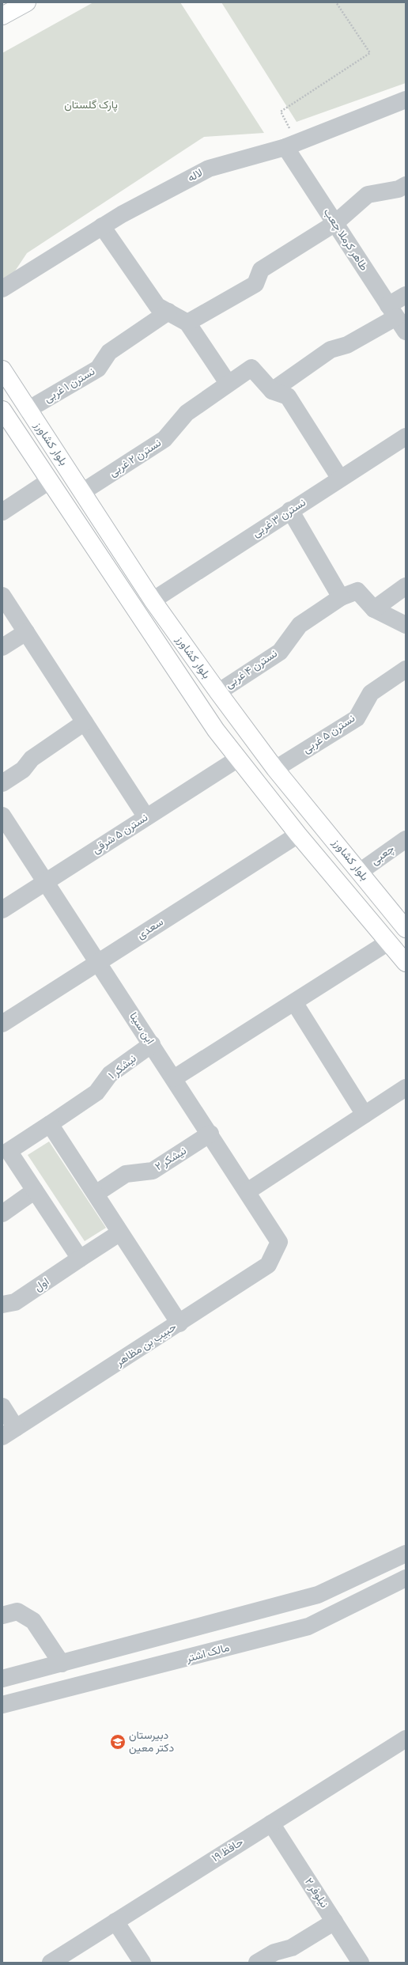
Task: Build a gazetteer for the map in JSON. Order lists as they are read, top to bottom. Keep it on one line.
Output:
{"streets":{"main road":["بلوار کشاورز"],"street":["لاله","طاهر کرملا چعب","نسترن ۱ غربی","نسترن ۲ غربی","نسترن ۳ غربی","نسترن ۴ غربی","نسترن ۵ غربی","نسترن ۵ شرقی","چعبی","سعدی","ابن سینا","نیشکر ۱","نیشکر ۲","اول","حبیب بن مظاهر","مالک اشتر","حافظ ۱۹","نیلوفر ۲"]},"crossings":[["لاله","طاهر کرملا چعب"],["نسترن ۱ غربی","بلوار کشاورز"],["بلوار کشاورز","نسترن ۲ غربی"],["بلوار کشاورز","نسترن ۳ غربی"],["بلوار کشاورز","نسترن ۴ غربی"],["بلوار کشاورز","نسترن ۵ غربی"],["بلوار کشاورز","نسترن ۵ شرقی"],["بلوار کشاورز","چعبی"],["بلوار کشاورز","سعدی"],["نسترن ۵ شرقی","ابن سینا"],["سعدی","ابن سینا"],["ابن سینا","نیشکر ۱"],["ابن سینا","نیشکر ۲"],["ابن سینا","حبیب بن مظاهر"],["حافظ ۱۹","نیلوفر ۲"]],"parks":["پارک گلستان"],"places":{"school or university":["دبیرستان دکتر معین"]}}
